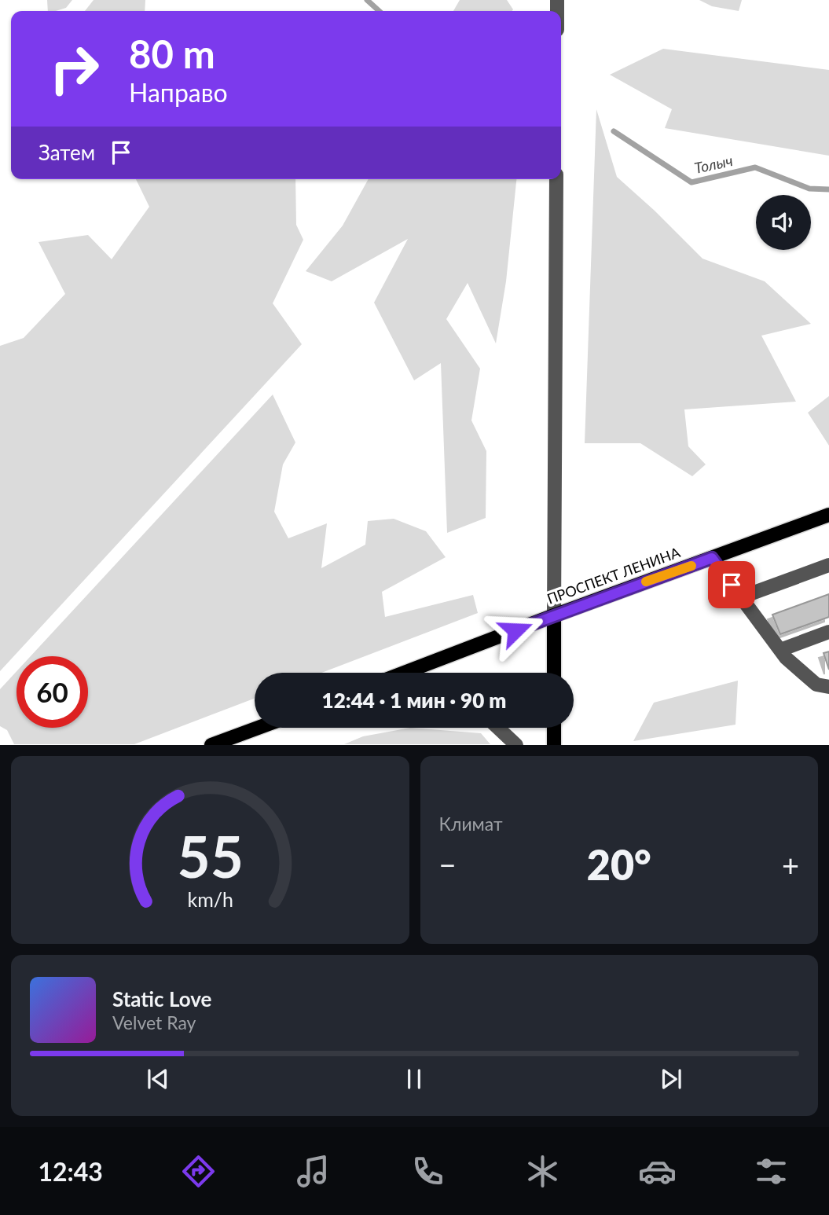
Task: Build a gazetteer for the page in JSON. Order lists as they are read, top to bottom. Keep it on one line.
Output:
{"streets":{"main road":["ПРОСПЕКТ ЛЕНИНА"]},"water":["Толыч"],"page":{"turn":["80 m","Направо"],"then":"Затем","limit":"60","trip":"12:44 · 1 мин · 90 m","tile":"Климат","heat":["−","20°","+"],"song":["Static Love","Velvet Ray"],"tabs":"12:43","gauge":["55","km/h"]}}
